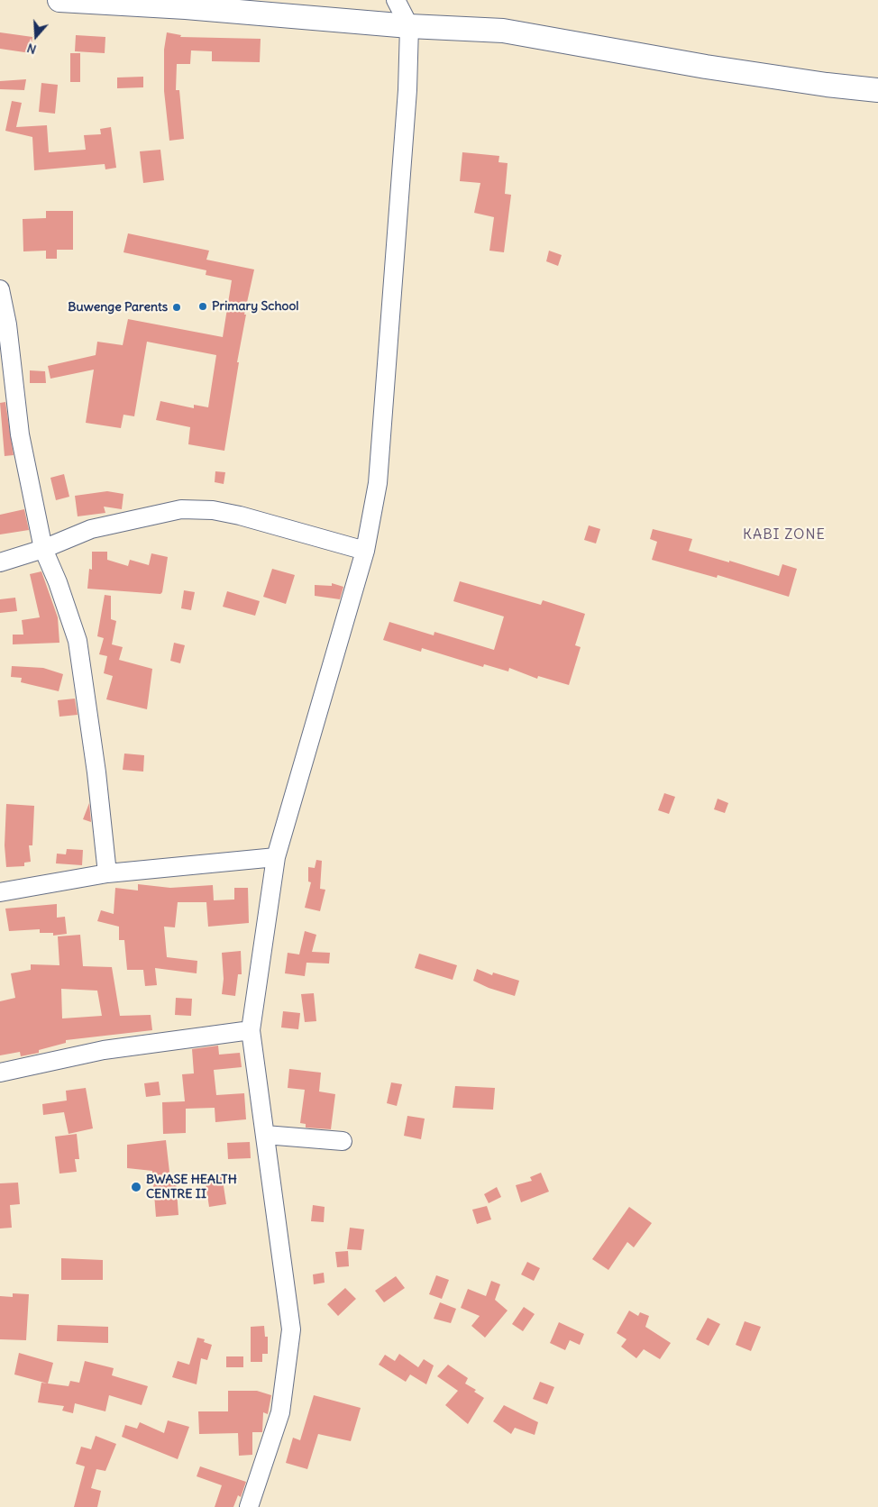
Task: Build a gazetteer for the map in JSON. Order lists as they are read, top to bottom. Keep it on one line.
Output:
{"districts":["KABI ZONE"],"places":["Primary School","Buwenge Parents","BWASE HEALTH CENTRE II"],"north":"bottom"}
